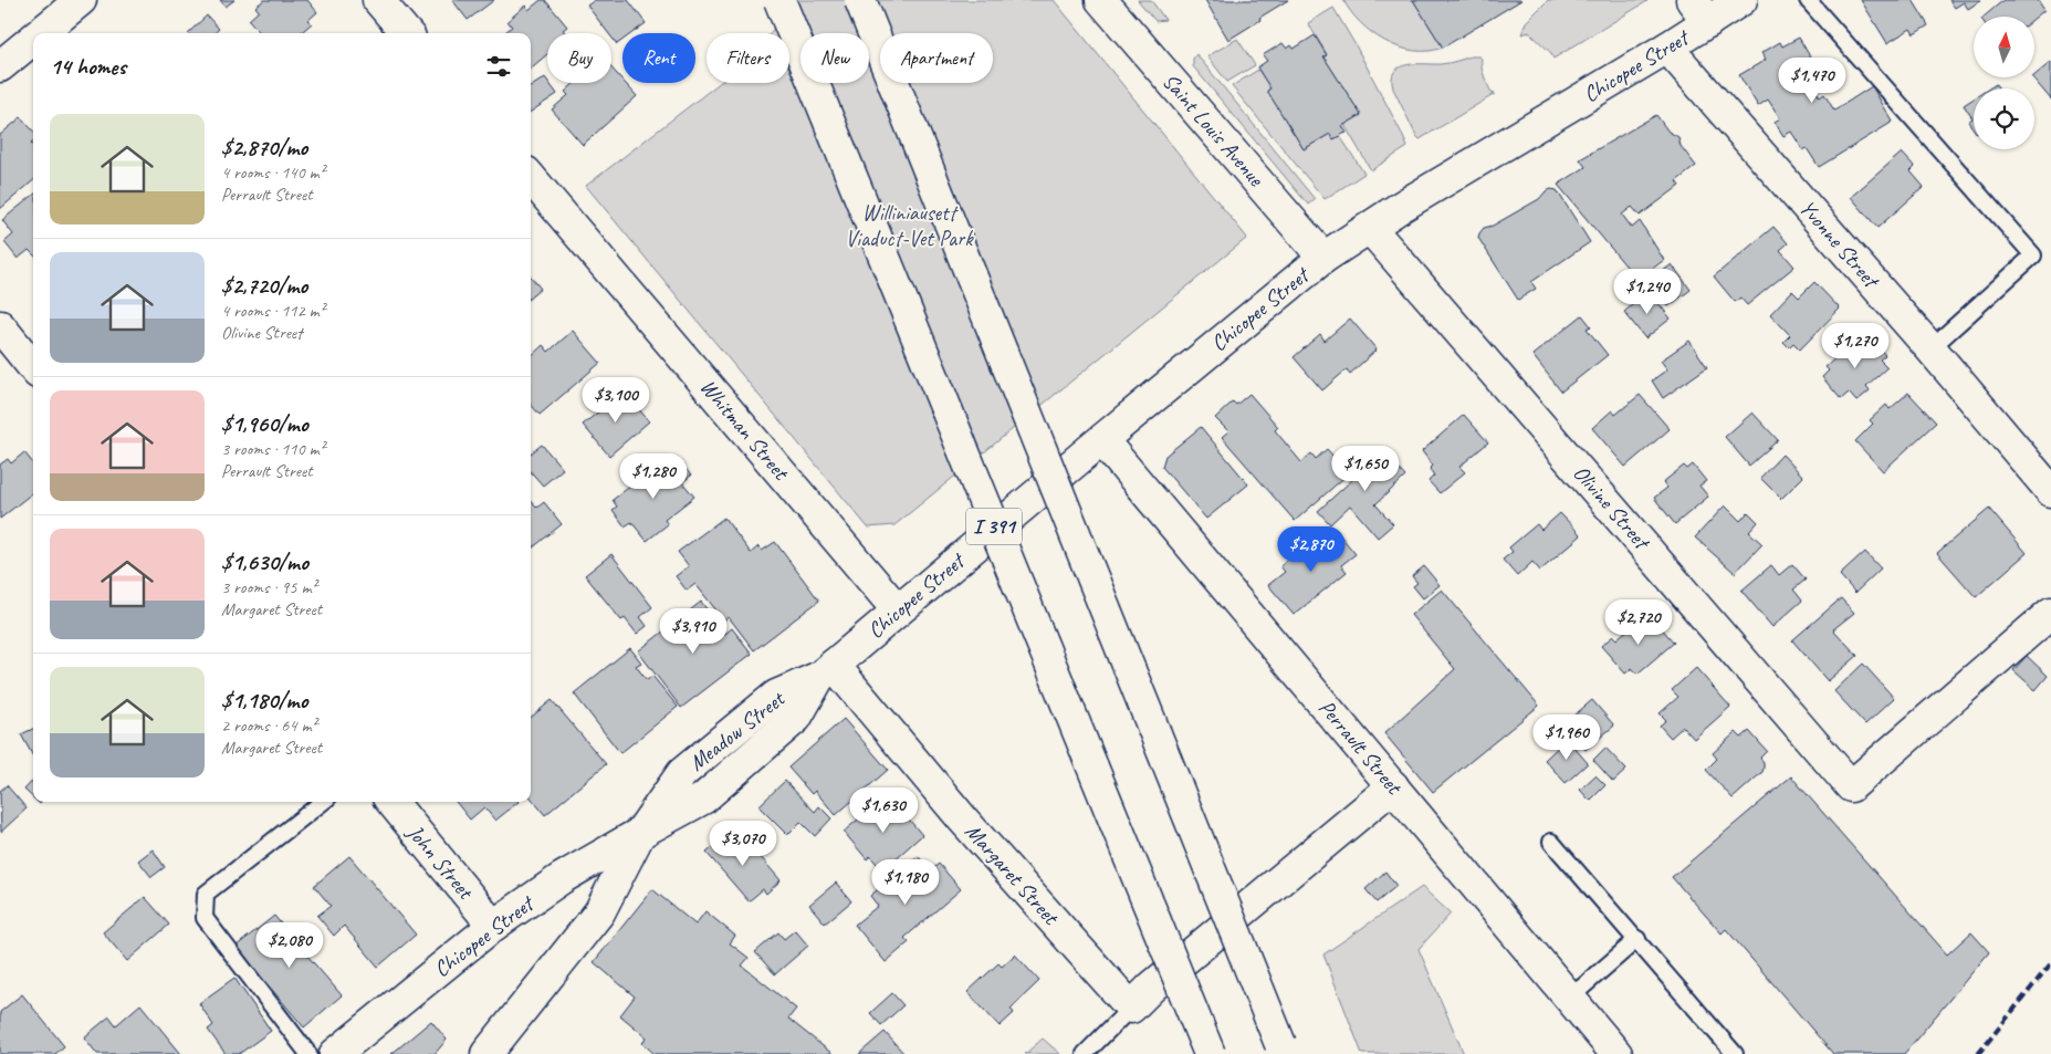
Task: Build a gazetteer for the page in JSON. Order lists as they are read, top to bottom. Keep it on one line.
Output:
{"streets":{"main road":["Chicopee Street","Saint Louis Avenue","Yvonne Street","Whitman Street","Olivine Street","I 391","Meadow Street","Perrault Street","John Street","Margaret Street"]},"crossings":[["Chicopee Street","Saint Louis Avenue"],["Chicopee Street","Yvonne Street"],["Chicopee Street","Whitman Street"],["Chicopee Street","Olivine Street"],["Chicopee Street","Meadow Street"],["Chicopee Street","Perrault Street"],["Chicopee Street","John Street"],["Chicopee Street","Margaret Street"],["Meadow Street","Margaret Street"]],"parks":["Williniausett Viaduct-Vet Park"],"north":"top","page":{"chip":["Buy","Rent","Filters","New","Apartment"],"heading":"14 homes","price":["$1,470","$1,240","$1,270","$3,100","$1,650","$1,280","$2,870","$2,720","$3,910","$1,960","$1,630","$3,070","$1,180","$2,080"],"list":[{"name":"$2,870/mo","note":"4 rooms · 140 m² · Perrault Street"},{"name":"$2,720/mo","note":"4 rooms · 112 m² · Olivine Street"},{"name":"$1,960/mo","note":"3 rooms · 110 m² · Perrault Street"},{"name":"$1,630/mo","note":"3 rooms · 95 m² · Margaret Street"},{"name":"$1,180/mo","note":"2 rooms · 64 m² · Margaret Street"}]}}
